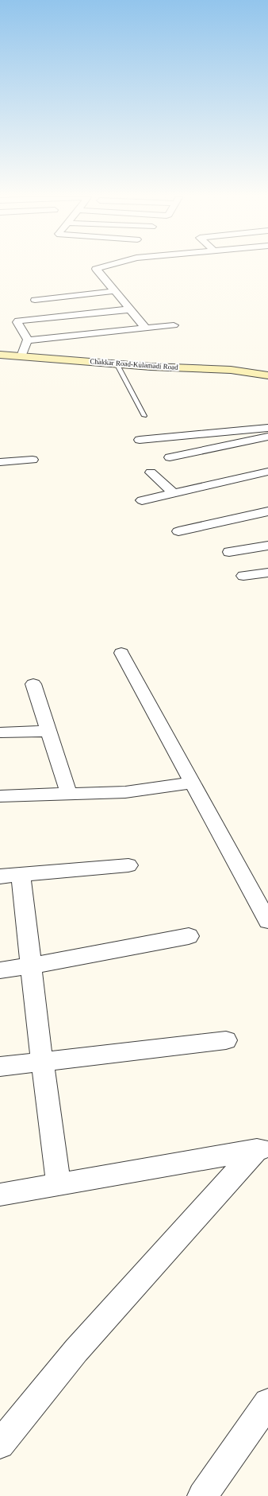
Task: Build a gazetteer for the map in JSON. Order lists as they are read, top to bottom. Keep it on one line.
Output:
{"streets":{"street":["Chakkar Road-Kulamadi Road"]}}
